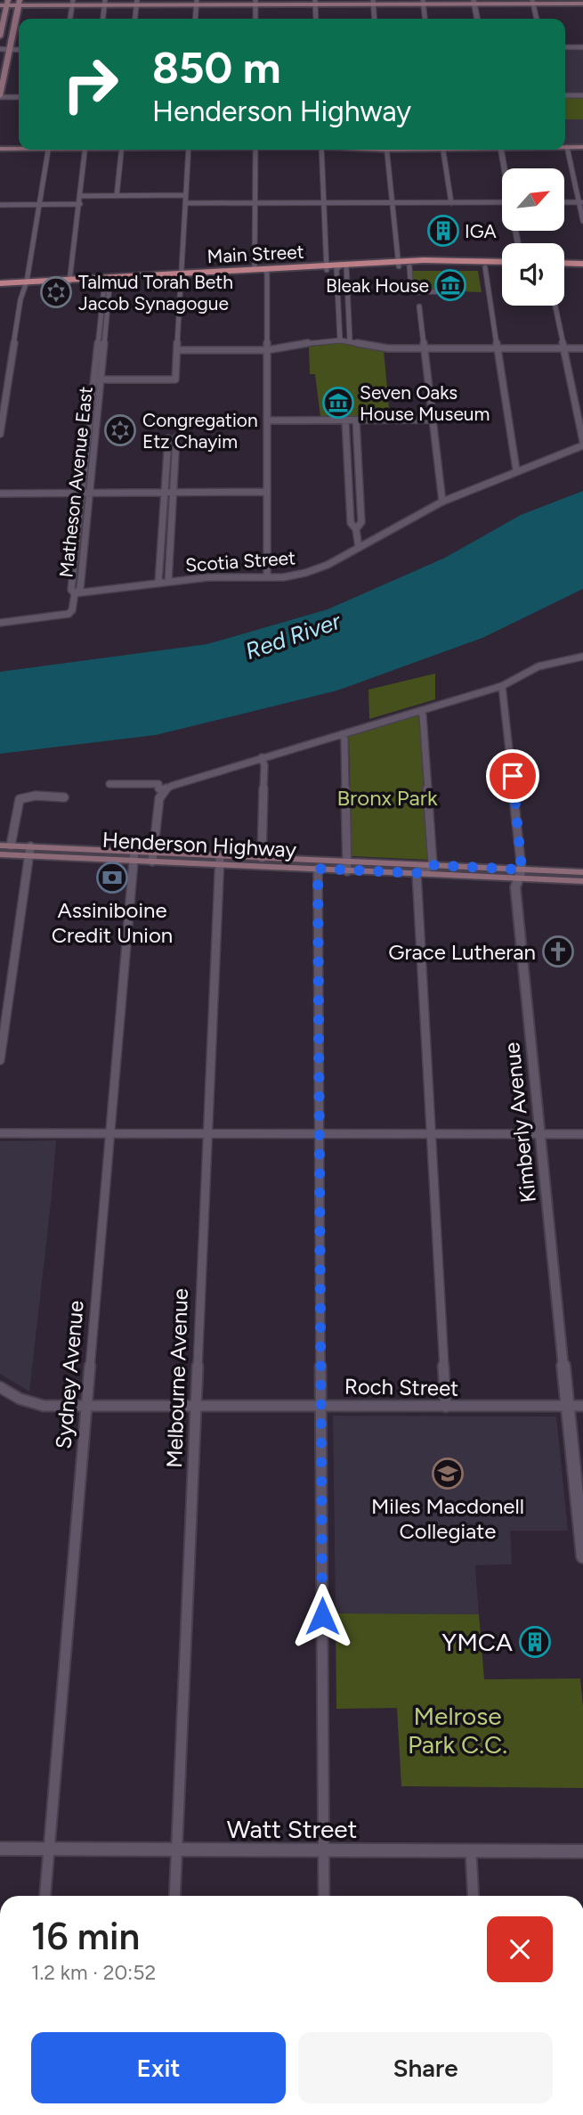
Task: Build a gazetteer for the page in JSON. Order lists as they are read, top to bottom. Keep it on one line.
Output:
{"streets":{"main road":["Main Street","Henderson Highway"],"street":["Matheson Avenue East","Scotia Street","Kimberly Avenue","Sydney Avenue","Melbourne Avenue","Roch Street","Watt Street"]},"crossings":[["Main Street","Matheson Avenue East"],["Matheson Avenue East","Scotia Street"],["Henderson Highway","Kimberly Avenue"],["Henderson Highway","Sydney Avenue"],["Henderson Highway","Melbourne Avenue"],["Kimberly Avenue","Roch Street"],["Sydney Avenue","Roch Street"],["Sydney Avenue","Watt Street"],["Melbourne Avenue","Roch Street"],["Melbourne Avenue","Watt Street"]],"water":["Red River"],"parks":["Bronx Park","Melrose Park C.C."],"places":{"building":["IGA","YMCA"],"museum":["Bleak House","Seven Oaks House Museum"],"synagogue":["Talmud Torah Beth Jacob Synagogue","Congregation Etz Chayim"],"bank":["Assiniboine Credit Union"],"church":["Grace Lutheran"],"school or university":["Miles Macdonell Collegiate"]},"north":"top right","page":{"turn":["850 m","Henderson Highway"],"heading":["16 min","1.2 km · 20:52"],"buttons":["Exit","Share"]}}
